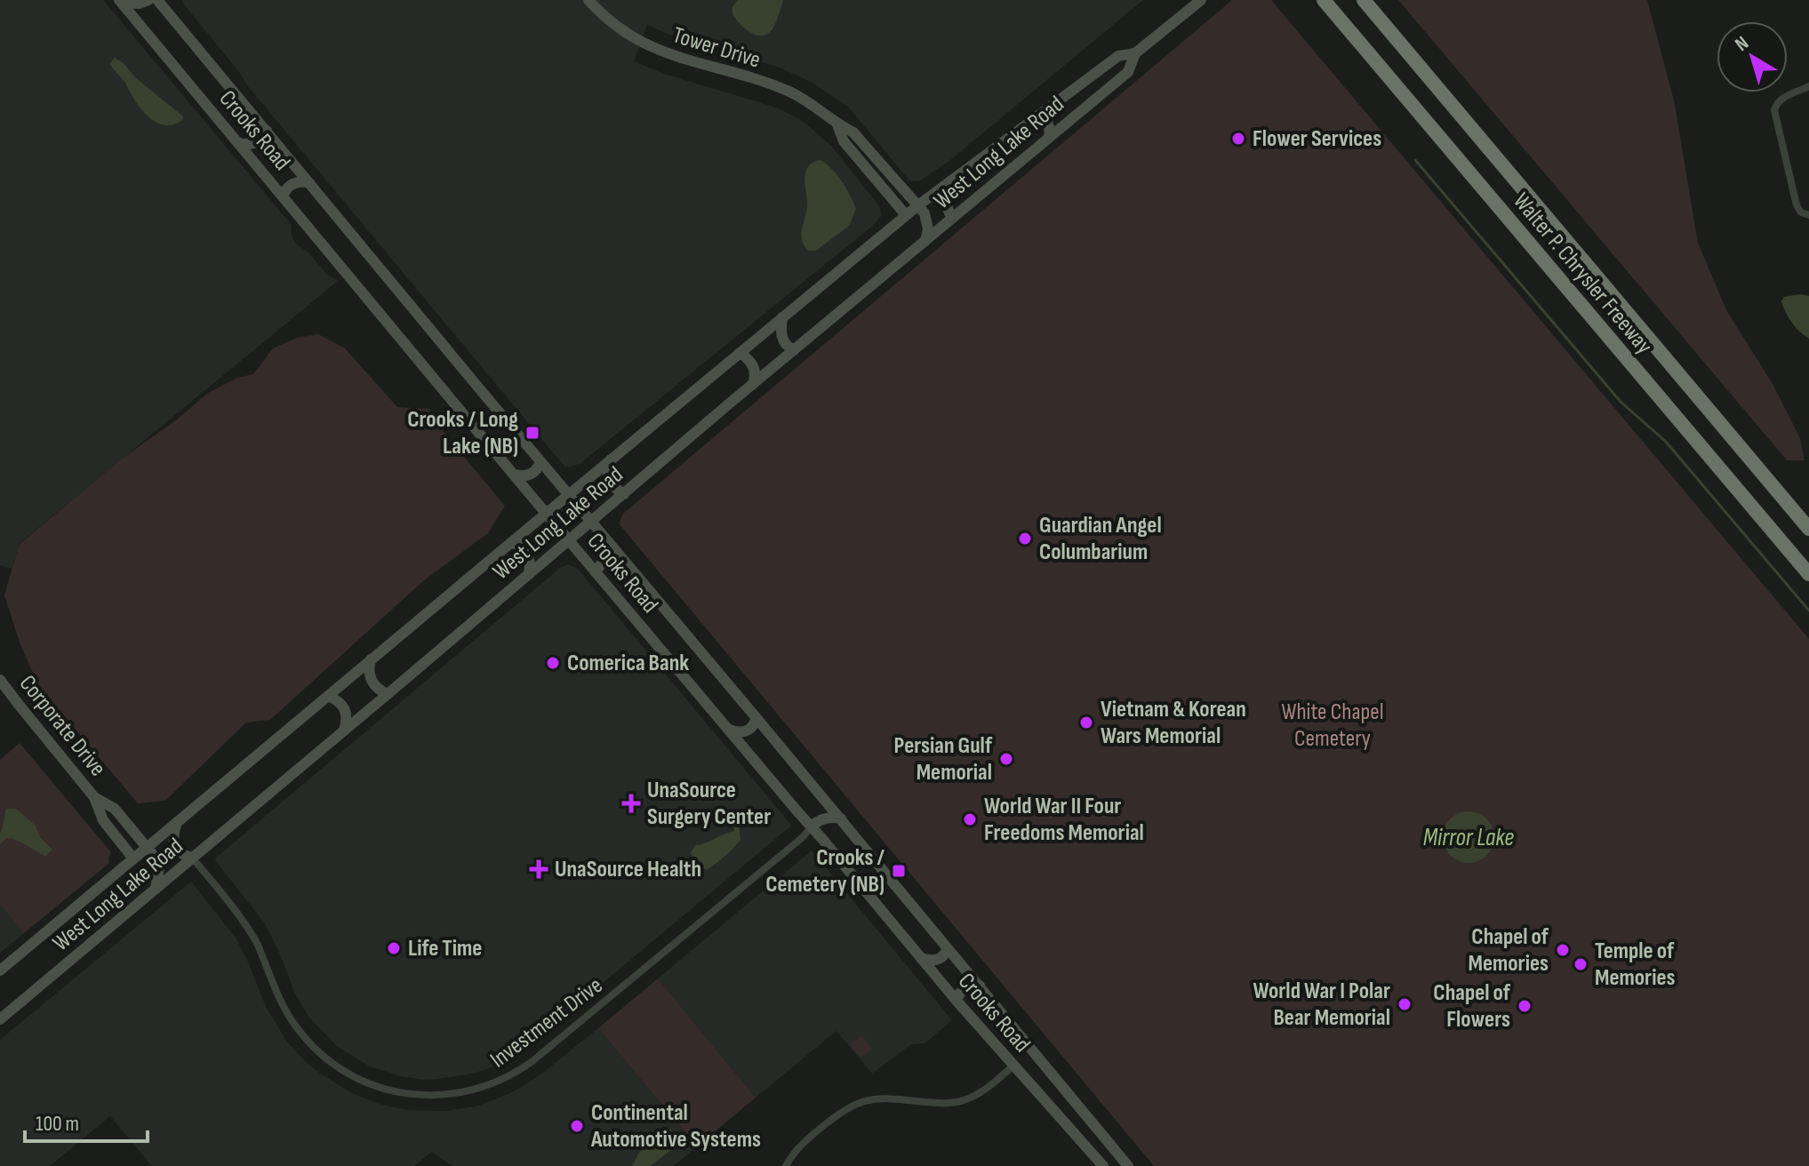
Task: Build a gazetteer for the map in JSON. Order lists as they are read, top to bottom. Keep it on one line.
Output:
{"streets":{"highway":["Walter P. Chrysler Freeway"],"main road":["Tower Drive","Crooks Road","West Long Lake Road","Corporate Drive"],"street":["Investment Drive"]},"crossings":[["Tower Drive","West Long Lake Road"],["Crooks Road","West Long Lake Road"],["Crooks Road","Investment Drive"],["West Long Lake Road","Corporate Drive"],["West Long Lake Road","Investment Drive"]],"water":["Mirror Lake"],"parks":["White Chapel Cemetery"],"places":{"other":["Flower Services","Guardian Angel Columbarium","Comerica Bank","Vietnam & Korean Wars Memorial","Persian Gulf Memorial","World War II Four Freedoms Memorial","Life Time","Chapel of Memories","Temple of Memories","World War I Polar Bear Memorial","Chapel of Flowers","Continental Automotive Systems"],"transit":["Crooks / Long Lake (NB)","Crooks / Cemetery (NB)"],"health":["UnaSource Surgery Center","UnaSource Health"]},"scale_bar":"100 m","north":"top left"}
